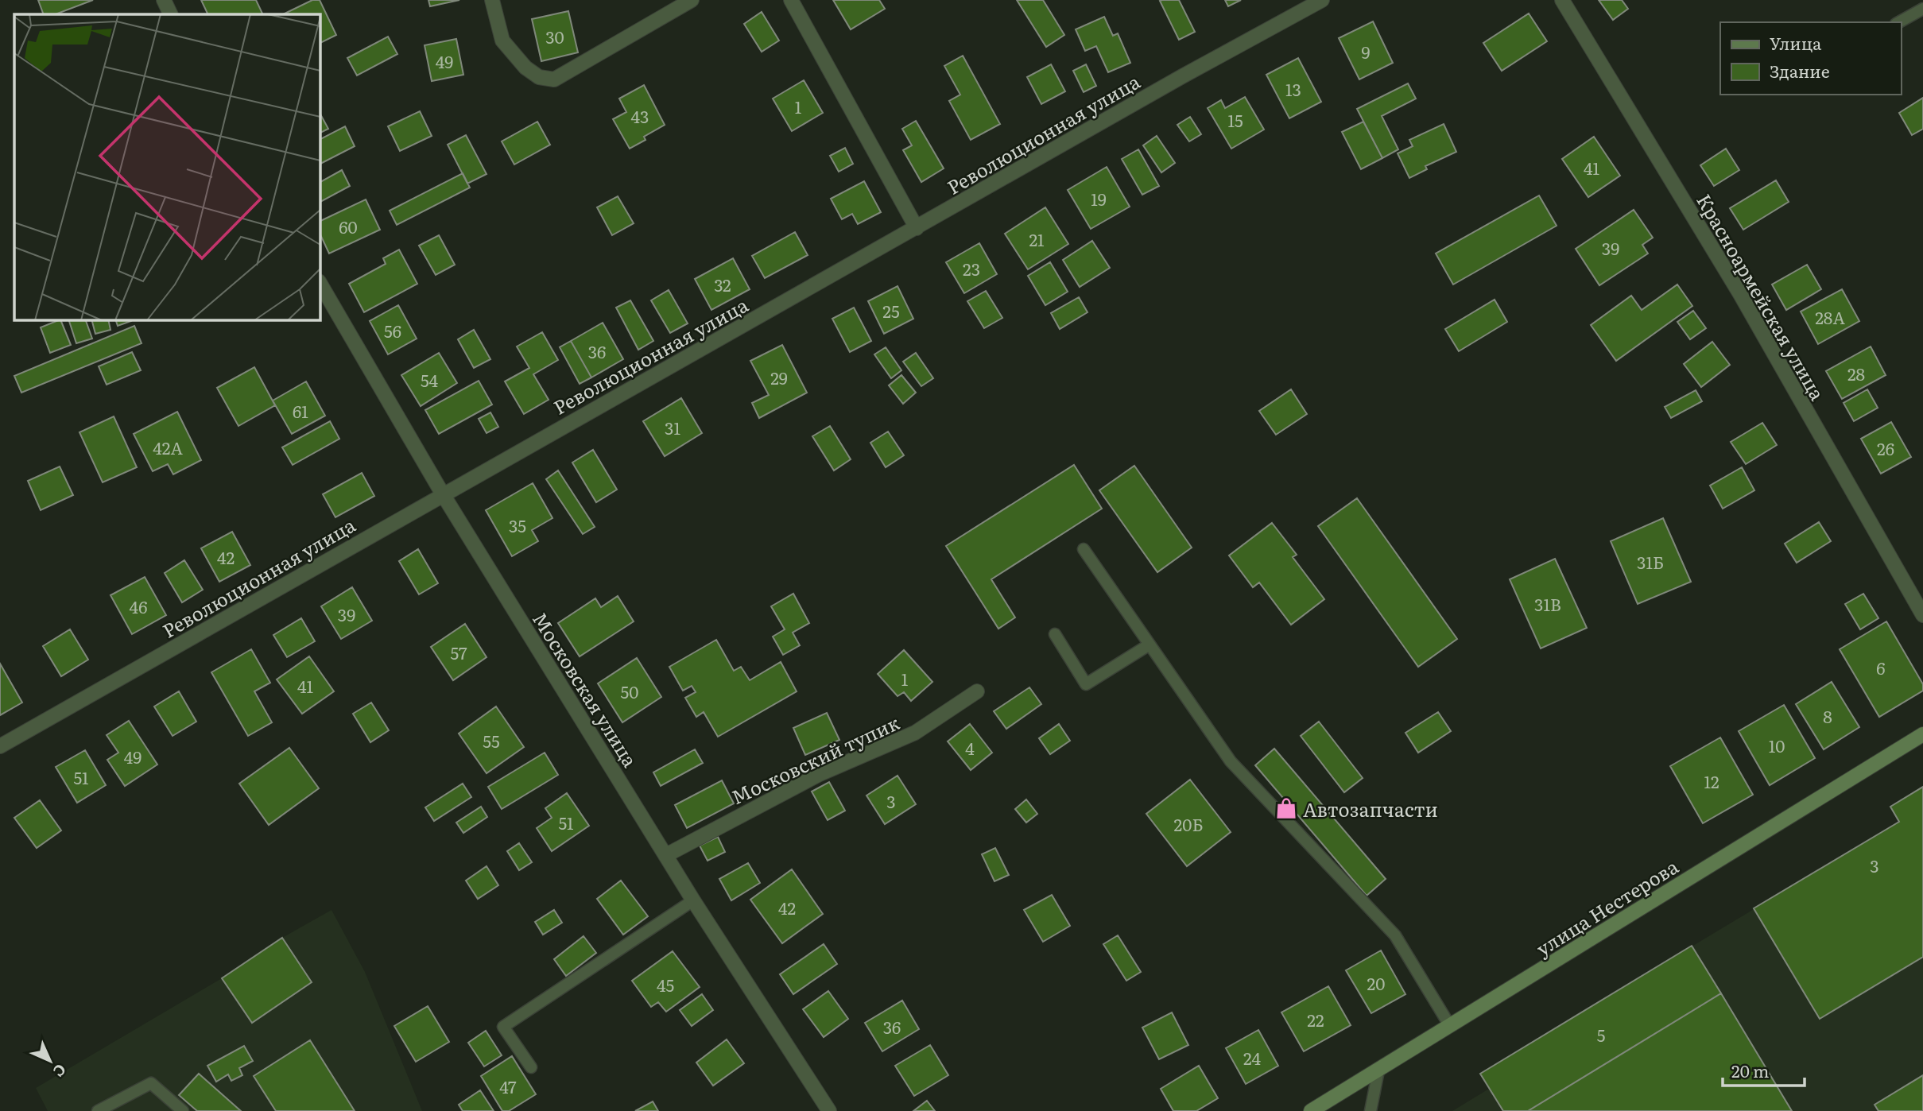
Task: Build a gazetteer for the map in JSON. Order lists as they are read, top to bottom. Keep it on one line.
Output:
{"streets":{"main road":["улица Нестерова"],"street":["Революционная улица","Красноармейская улица","Московская улица","Московский тупик"]},"crossings":[["Революционная улица","Московская улица"],["Московская улица","Московский тупик"]],"places":{"shop":["Автозапчасти"]},"house_numbers":["30","9","49","13","1","43","15","41","19","60","21","39","23","32","25","28А","56","36","28","29","54","61","31","42А","26","35","42","31Б","31В","46","39","57","6","1","41","50","8","55","10","4","49","51","12","3","51","20Б","3","42","20","45","22","36","5","24","47"],"legend":["Улица","Здание"],"scale_bar":"20 m","north":"bottom right"}
